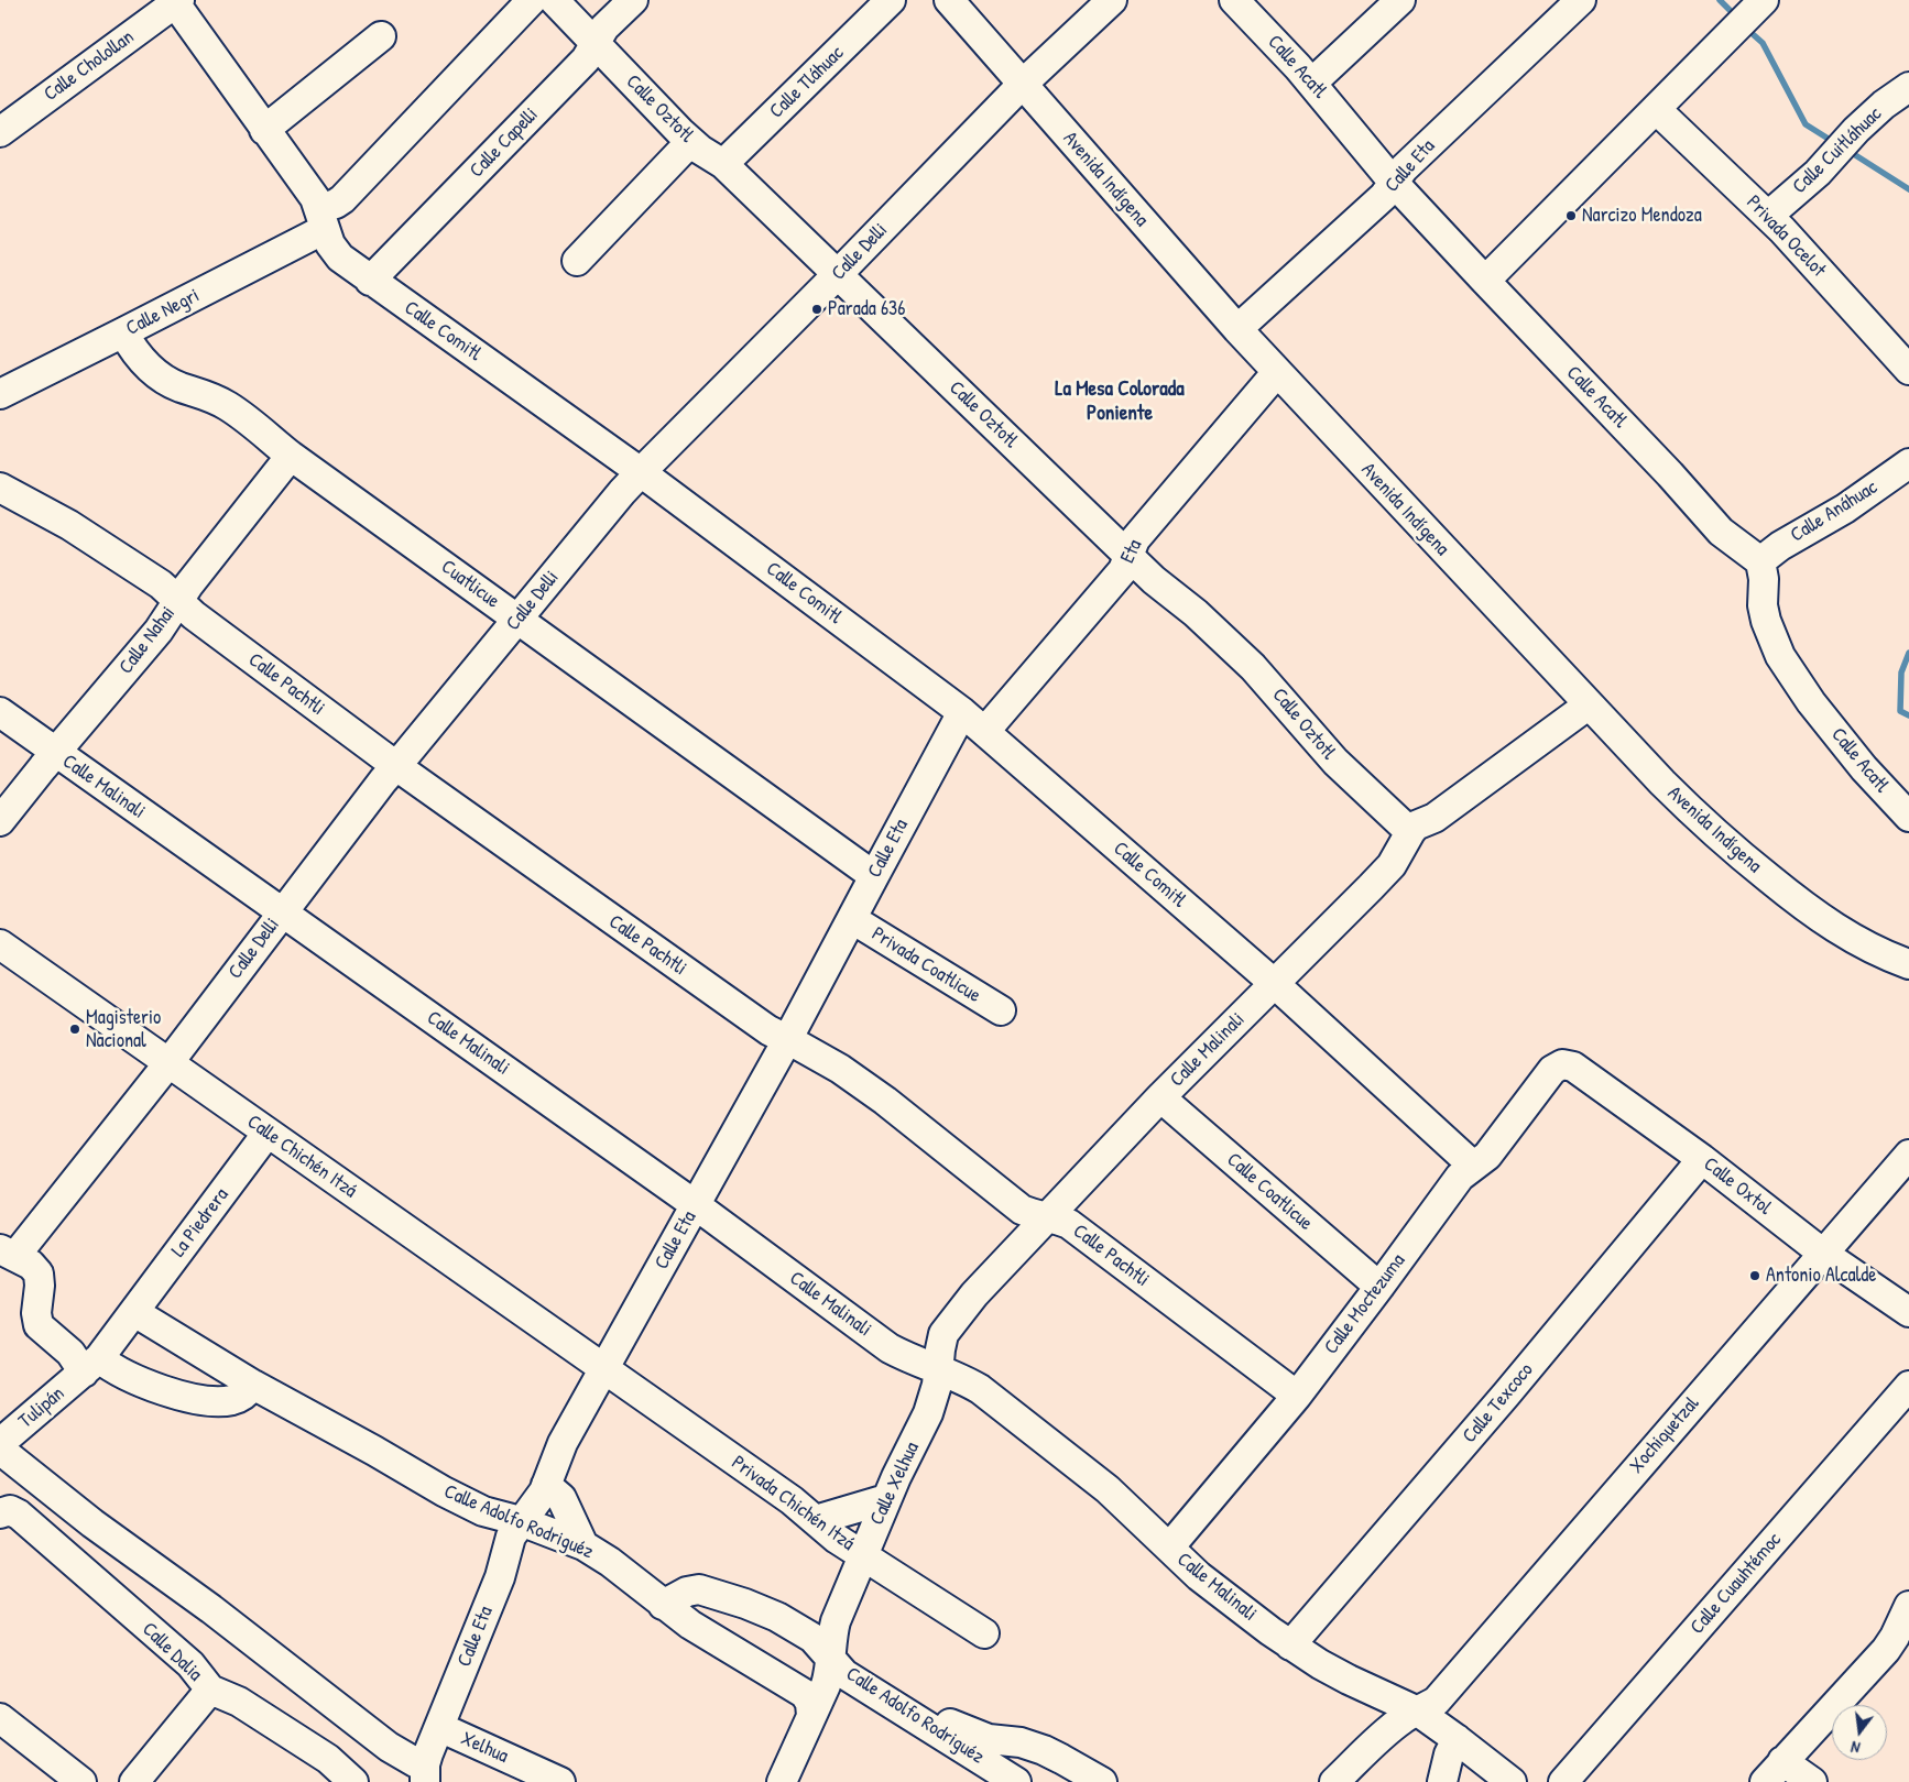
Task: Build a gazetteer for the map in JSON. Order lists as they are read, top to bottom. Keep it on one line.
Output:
{"streets":{"street":["Calle Cholollan","Calle Acatl","Calle Tláhuac","Calle Oztotl","Calle Capelli","Calle Cuitláhuac","Calle Eta","Avenida Indígena","Privada Ocelot","Calle Delli","Calle Negri","Calle Comitl","Calle Anáhuac","Eta","Cuatlicue","Calle Nahai","Calle Pachtli","Calle Malinali","Privada Coatlicue","Calle Chichén Itzá","Calle Oxtol","Calle Coatlicue","La Piedrera","Calle Moctezuma","Calle Texcoco","Tulipán","Xochiquetzal","Calle Xelhua","Privada Chichén Itzá","Calle Adolfo Rodriguéz","Calle Cuauhtémoc","Calle Dalia","Xelhua"]},"crossings":[["Calle Cholollan","Calle Comitl"],["Calle Acatl","Calle Eta"],["Calle Acatl","Calle Anáhuac"],["Calle Tláhuac","Calle Oztotl"],["Calle Oztotl","Calle Capelli"],["Calle Oztotl","Calle Delli"],["Calle Oztotl","Eta"],["Calle Oztotl","Calle Malinali"],["Calle Capelli","Calle Comitl"],["Calle Cuitláhuac","Privada Ocelot"],["Calle Eta","Avenida Indígena"],["Calle Eta","Calle Comitl"],["Calle Eta","Cuatlicue"],["Calle Eta","Calle Pachtli"],["Calle Eta","Calle Malinali"],["Calle Eta","Privada Coatlicue"],["Calle Eta","Calle Chichén Itzá"],["Calle Eta","Privada Chichén Itzá"],["Calle Eta","Calle Adolfo Rodriguéz"],["Calle Eta","Xelhua"],["Avenida Indígena","Calle Delli"],["Avenida Indígena","Eta"],["Calle Delli","Calle Comitl"],["Calle Delli","Cuatlicue"],["Calle Delli","Calle Pachtli"],["Calle Delli","Calle Malinali"],["Calle Delli","Calle Chichén Itzá"],["Calle Negri","Calle Comitl"],["Calle Negri","Cuatlicue"],["Calle Comitl","Eta"],["Calle Comitl","Calle Malinali"],["Calle Comitl","Calle Moctezuma"],["Cuatlicue","Calle Nahai"],["Calle Nahai","Calle Pachtli"],["Calle Nahai","Calle Malinali"],["Calle Pachtli","Calle Malinali"],["Calle Pachtli","Calle Moctezuma"],["Calle Malinali","Calle Coatlicue"],["Calle Malinali","Calle Moctezuma"],["Calle Malinali","Calle Texcoco"],["Calle Malinali","Xochiquetzal"],["Calle Malinali","Calle Xelhua"],["Calle Chichén Itzá","La Piedrera"],["Calle Chichén Itzá","Privada Chichén Itzá"],["Calle Oxtol","Calle Moctezuma"],["Calle Oxtol","Calle Texcoco"],["Calle Oxtol","Xochiquetzal"],["Calle Coatlicue","Calle Moctezuma"],["La Piedrera","Calle Adolfo Rodriguéz"],["Calle Xelhua","Privada Chichén Itzá"],["Calle Xelhua","Calle Adolfo Rodriguéz"]],"districts":["La Mesa Colorada Poniente"],"places":["Narcizo Mendoza","Parada 636","Magisterio Nacional","Antonio Alcalde"],"north":"bottom"}
